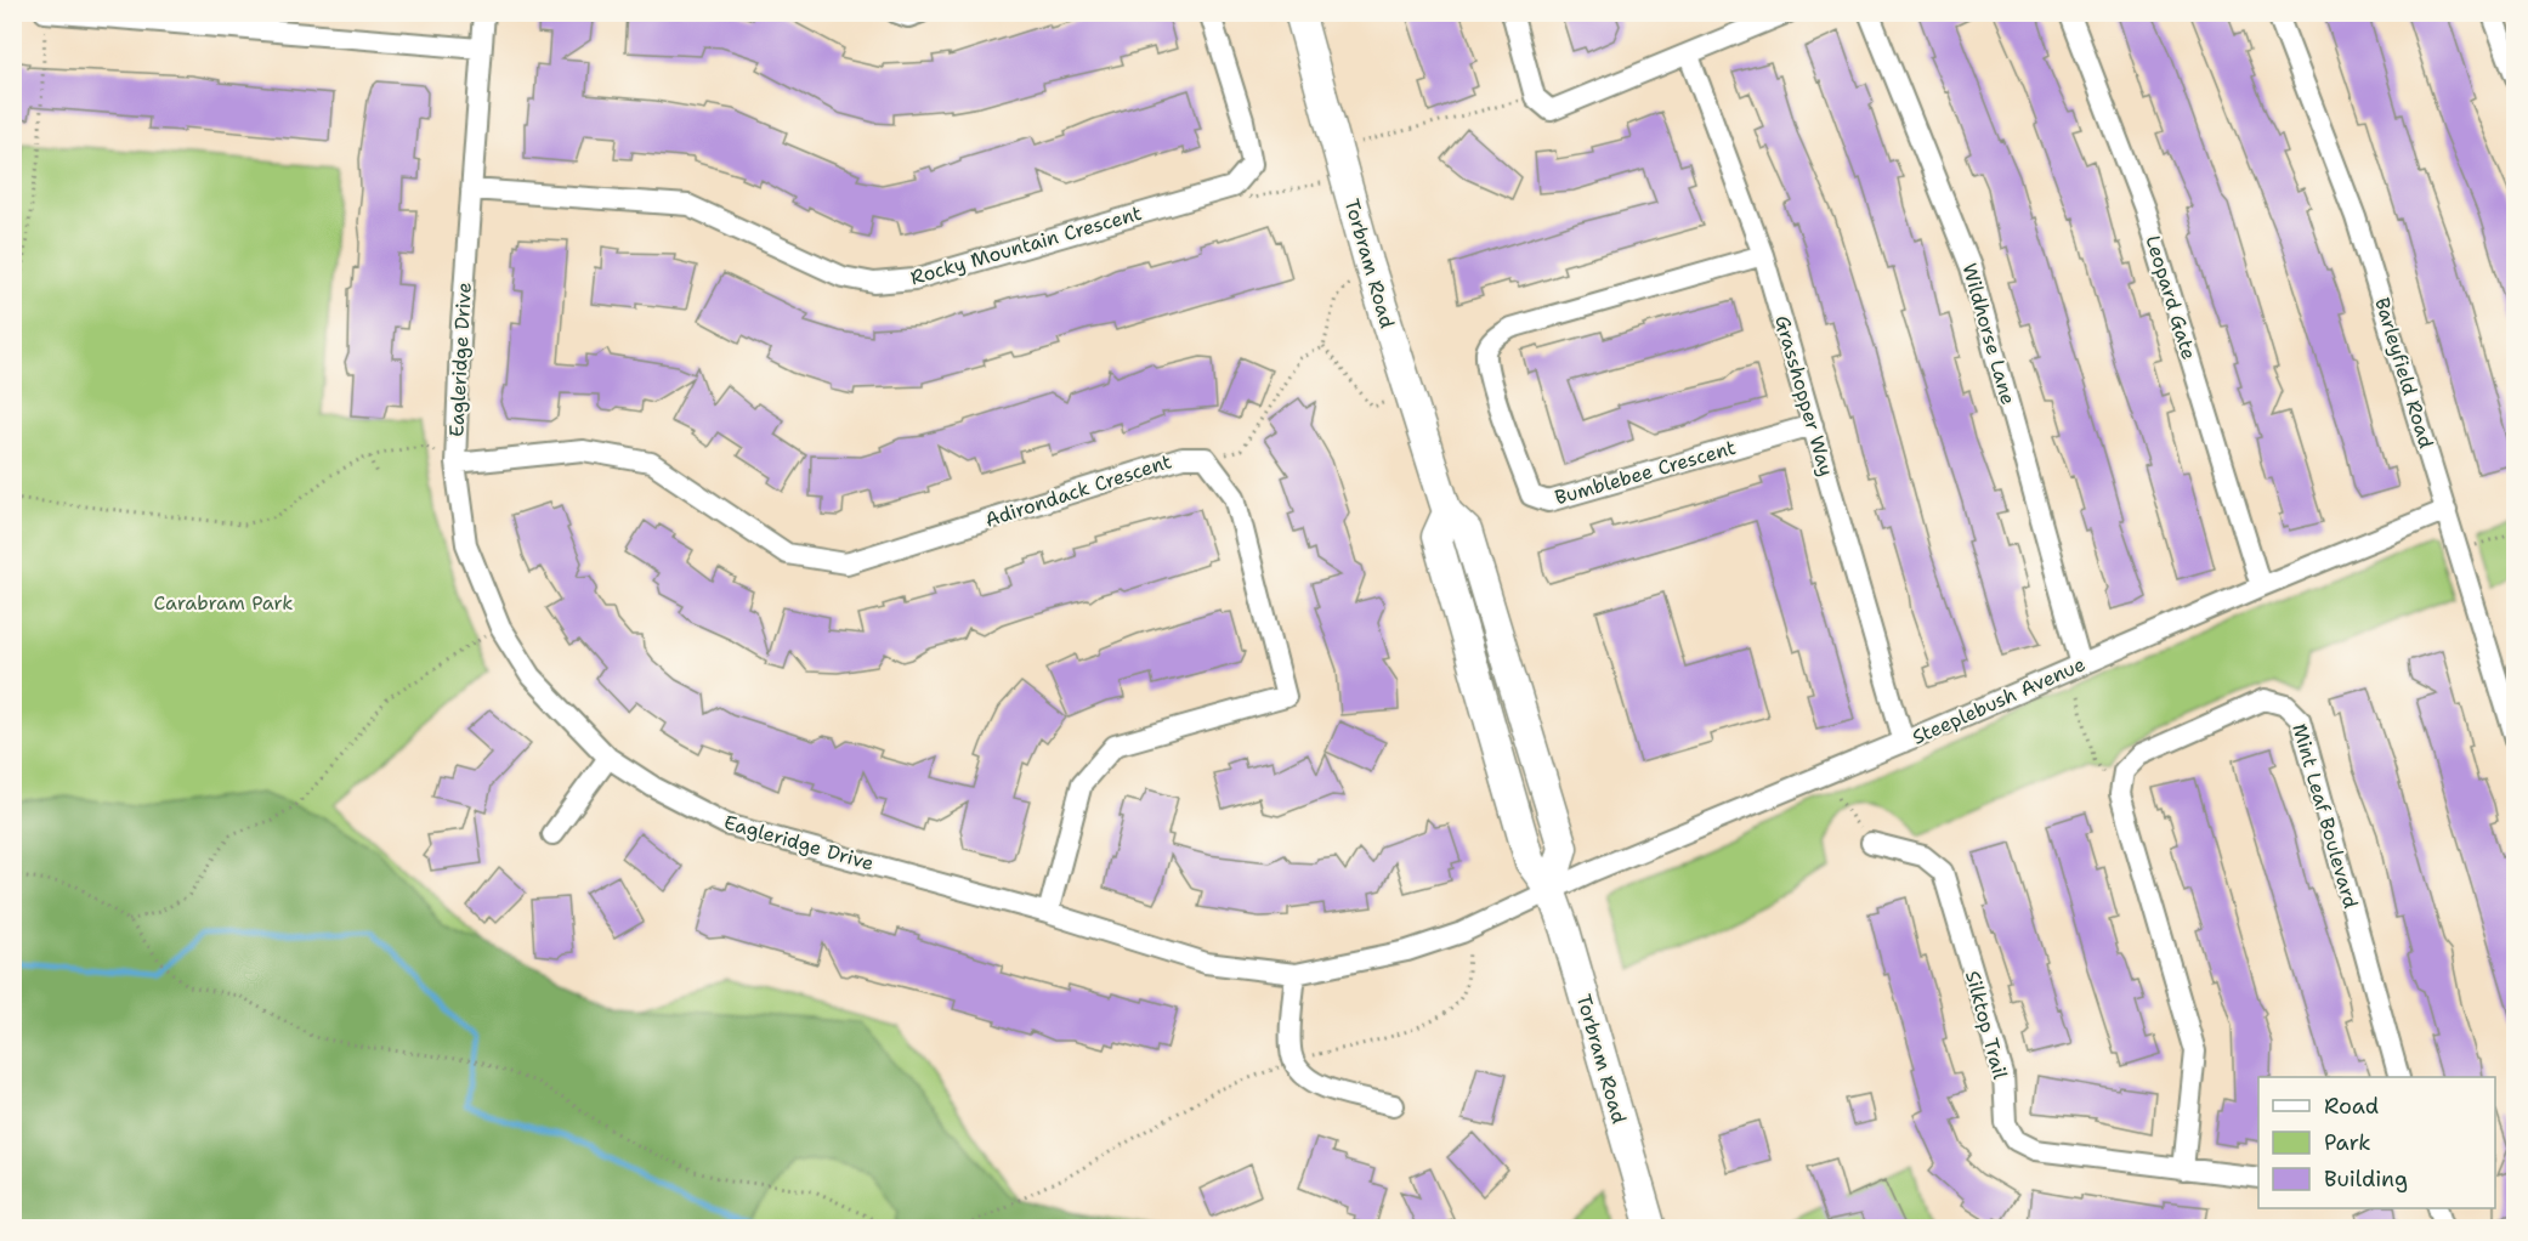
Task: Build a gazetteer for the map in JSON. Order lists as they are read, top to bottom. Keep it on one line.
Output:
{"streets":{"main road":["Torbram Road"],"street":["Rocky Mountain Crescent","Leopard Gate","Wildhorse Lane","Eagleridge Drive","Barleyfield Road","Grasshopper Way","Bumblebee Crescent","Adirondack Crescent","Steeplebush Avenue","Mint Leaf Boulevard","Silktop Trail"]},"crossings":[["Rocky Mountain Crescent","Eagleridge Drive"],["Torbram Road","Eagleridge Drive"],["Torbram Road","Steeplebush Avenue"],["Leopard Gate","Steeplebush Avenue"],["Wildhorse Lane","Steeplebush Avenue"],["Eagleridge Drive","Adirondack Crescent"],["Eagleridge Drive","Steeplebush Avenue"],["Barleyfield Road","Steeplebush Avenue"],["Grasshopper Way","Bumblebee Crescent"],["Grasshopper Way","Steeplebush Avenue"]],"parks":["Carabram Park"],"legend":["Road","Park","Building"]}
